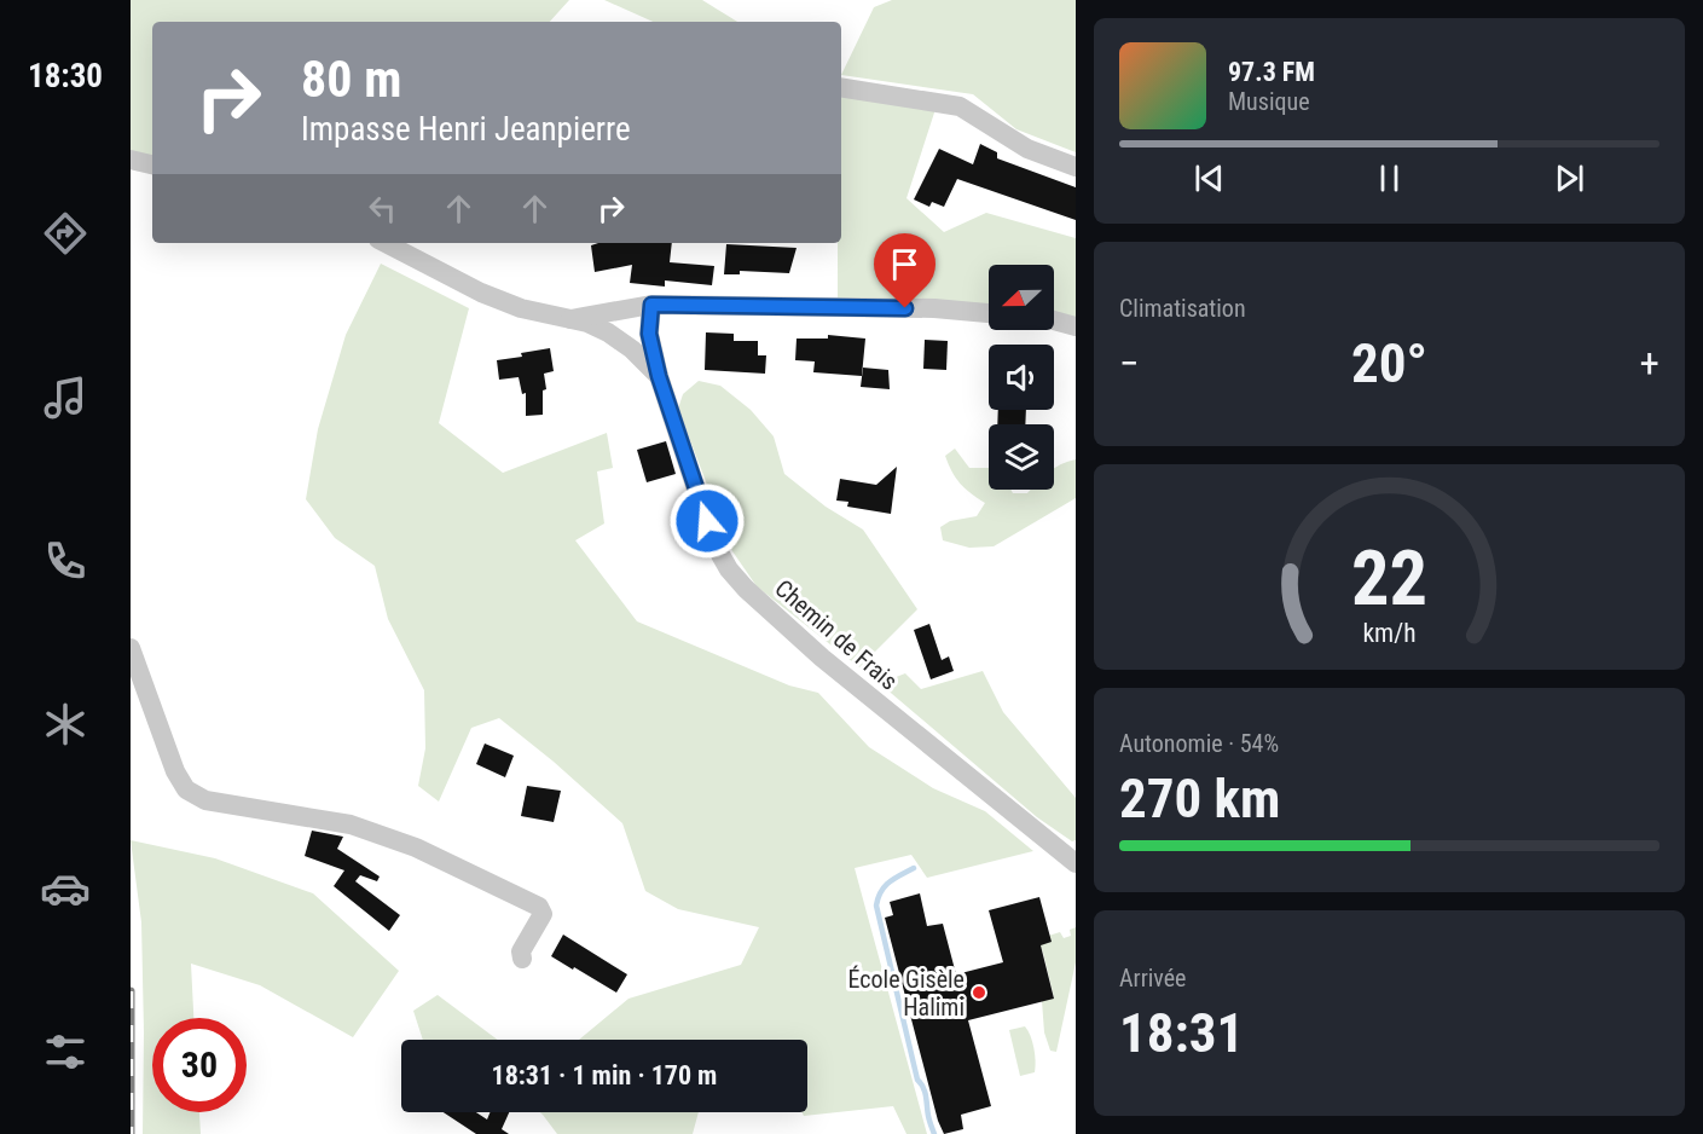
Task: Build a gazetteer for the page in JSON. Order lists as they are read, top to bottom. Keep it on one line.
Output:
{"streets":{"street":["Chemin de Frais"]},"places":["École Gisèle Halimi"],"north":"left","page":{"tabs":"18:30","turn":["80 m","Impasse Henri Jeanpierre"],"song":["97.3 FM","Musique"],"tile":["Climatisation",["Autonomie · 54%","270 km"],["Arrivée","18:31"]],"heat":["−","20°","+"],"limit":"30","trip":"18:31 · 1 min · 170 m","gauge":["22","km/h"]}}
